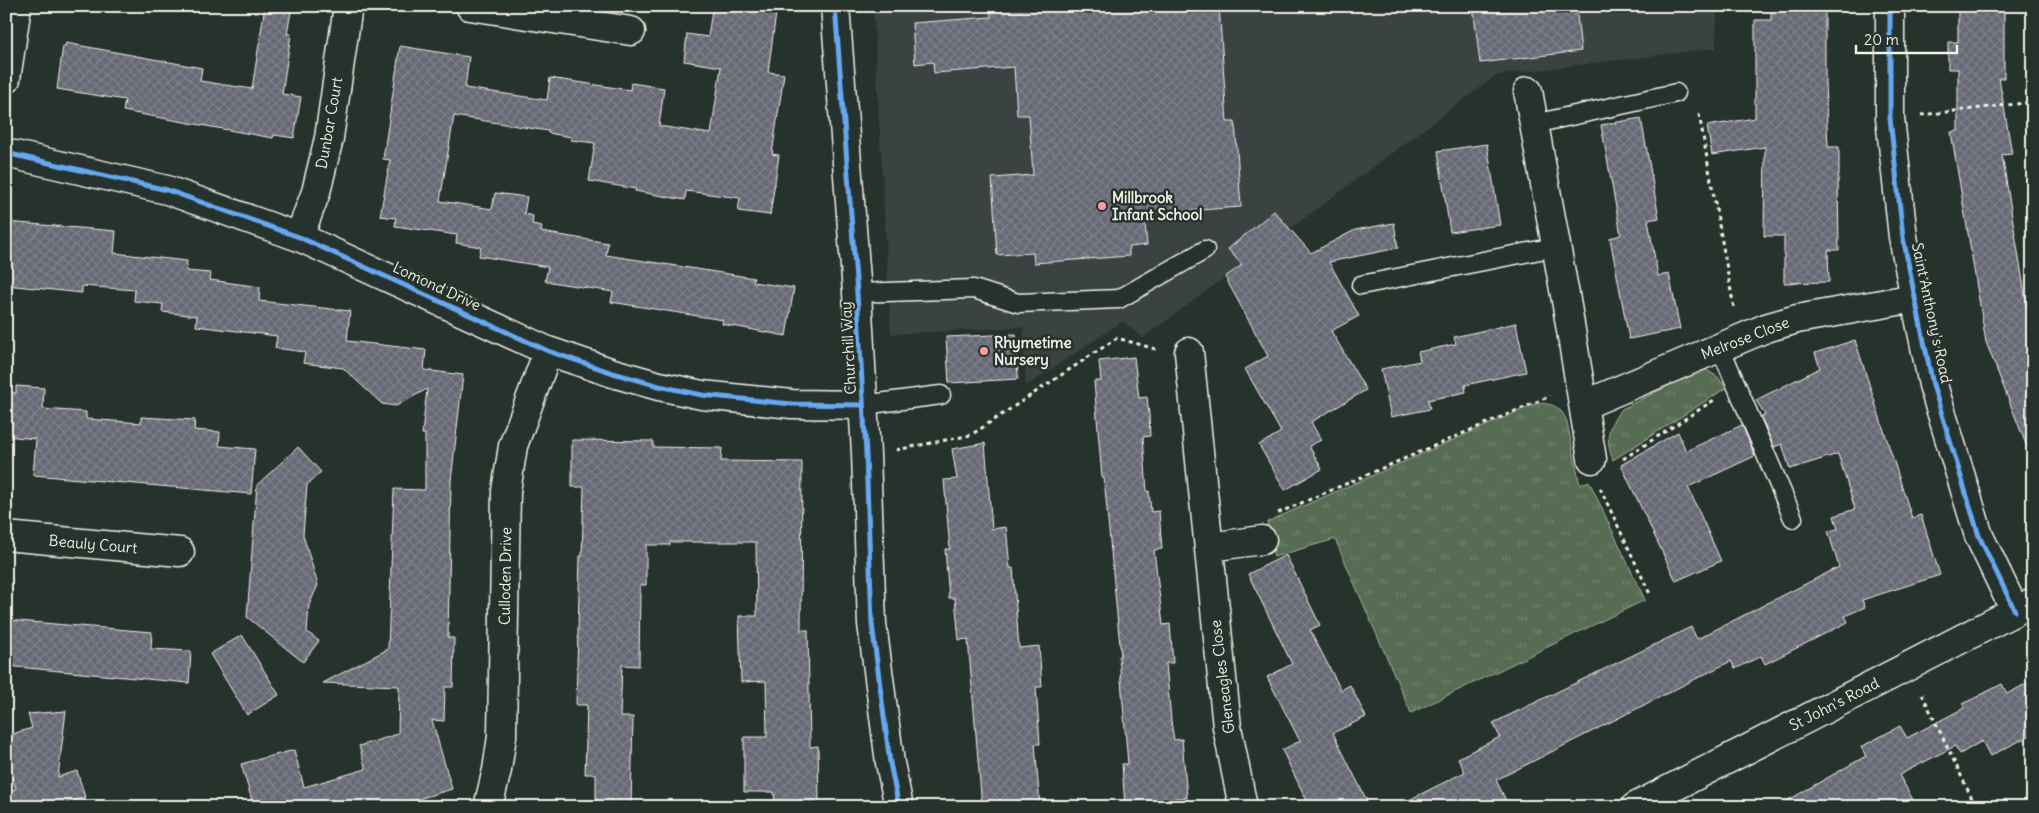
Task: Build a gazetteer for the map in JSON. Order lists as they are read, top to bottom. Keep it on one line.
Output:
{"streets":{"street":["Dunbar Court","Lomond Drive","Saint Anthony's Road","Melrose Close","Churchill Way","Beauly Court","Culloden Drive","Gleneagles Close","St John's Road"]},"crossings":[["Dunbar Court","Lomond Drive"],["Lomond Drive","Churchill Way"],["Lomond Drive","Culloden Drive"],["Saint Anthony's Road","Melrose Close"],["Saint Anthony's Road","St John's Road"]],"places":["Millbrook Infant School","Rhymetime Nursery"],"scale_bar":"20 m"}
